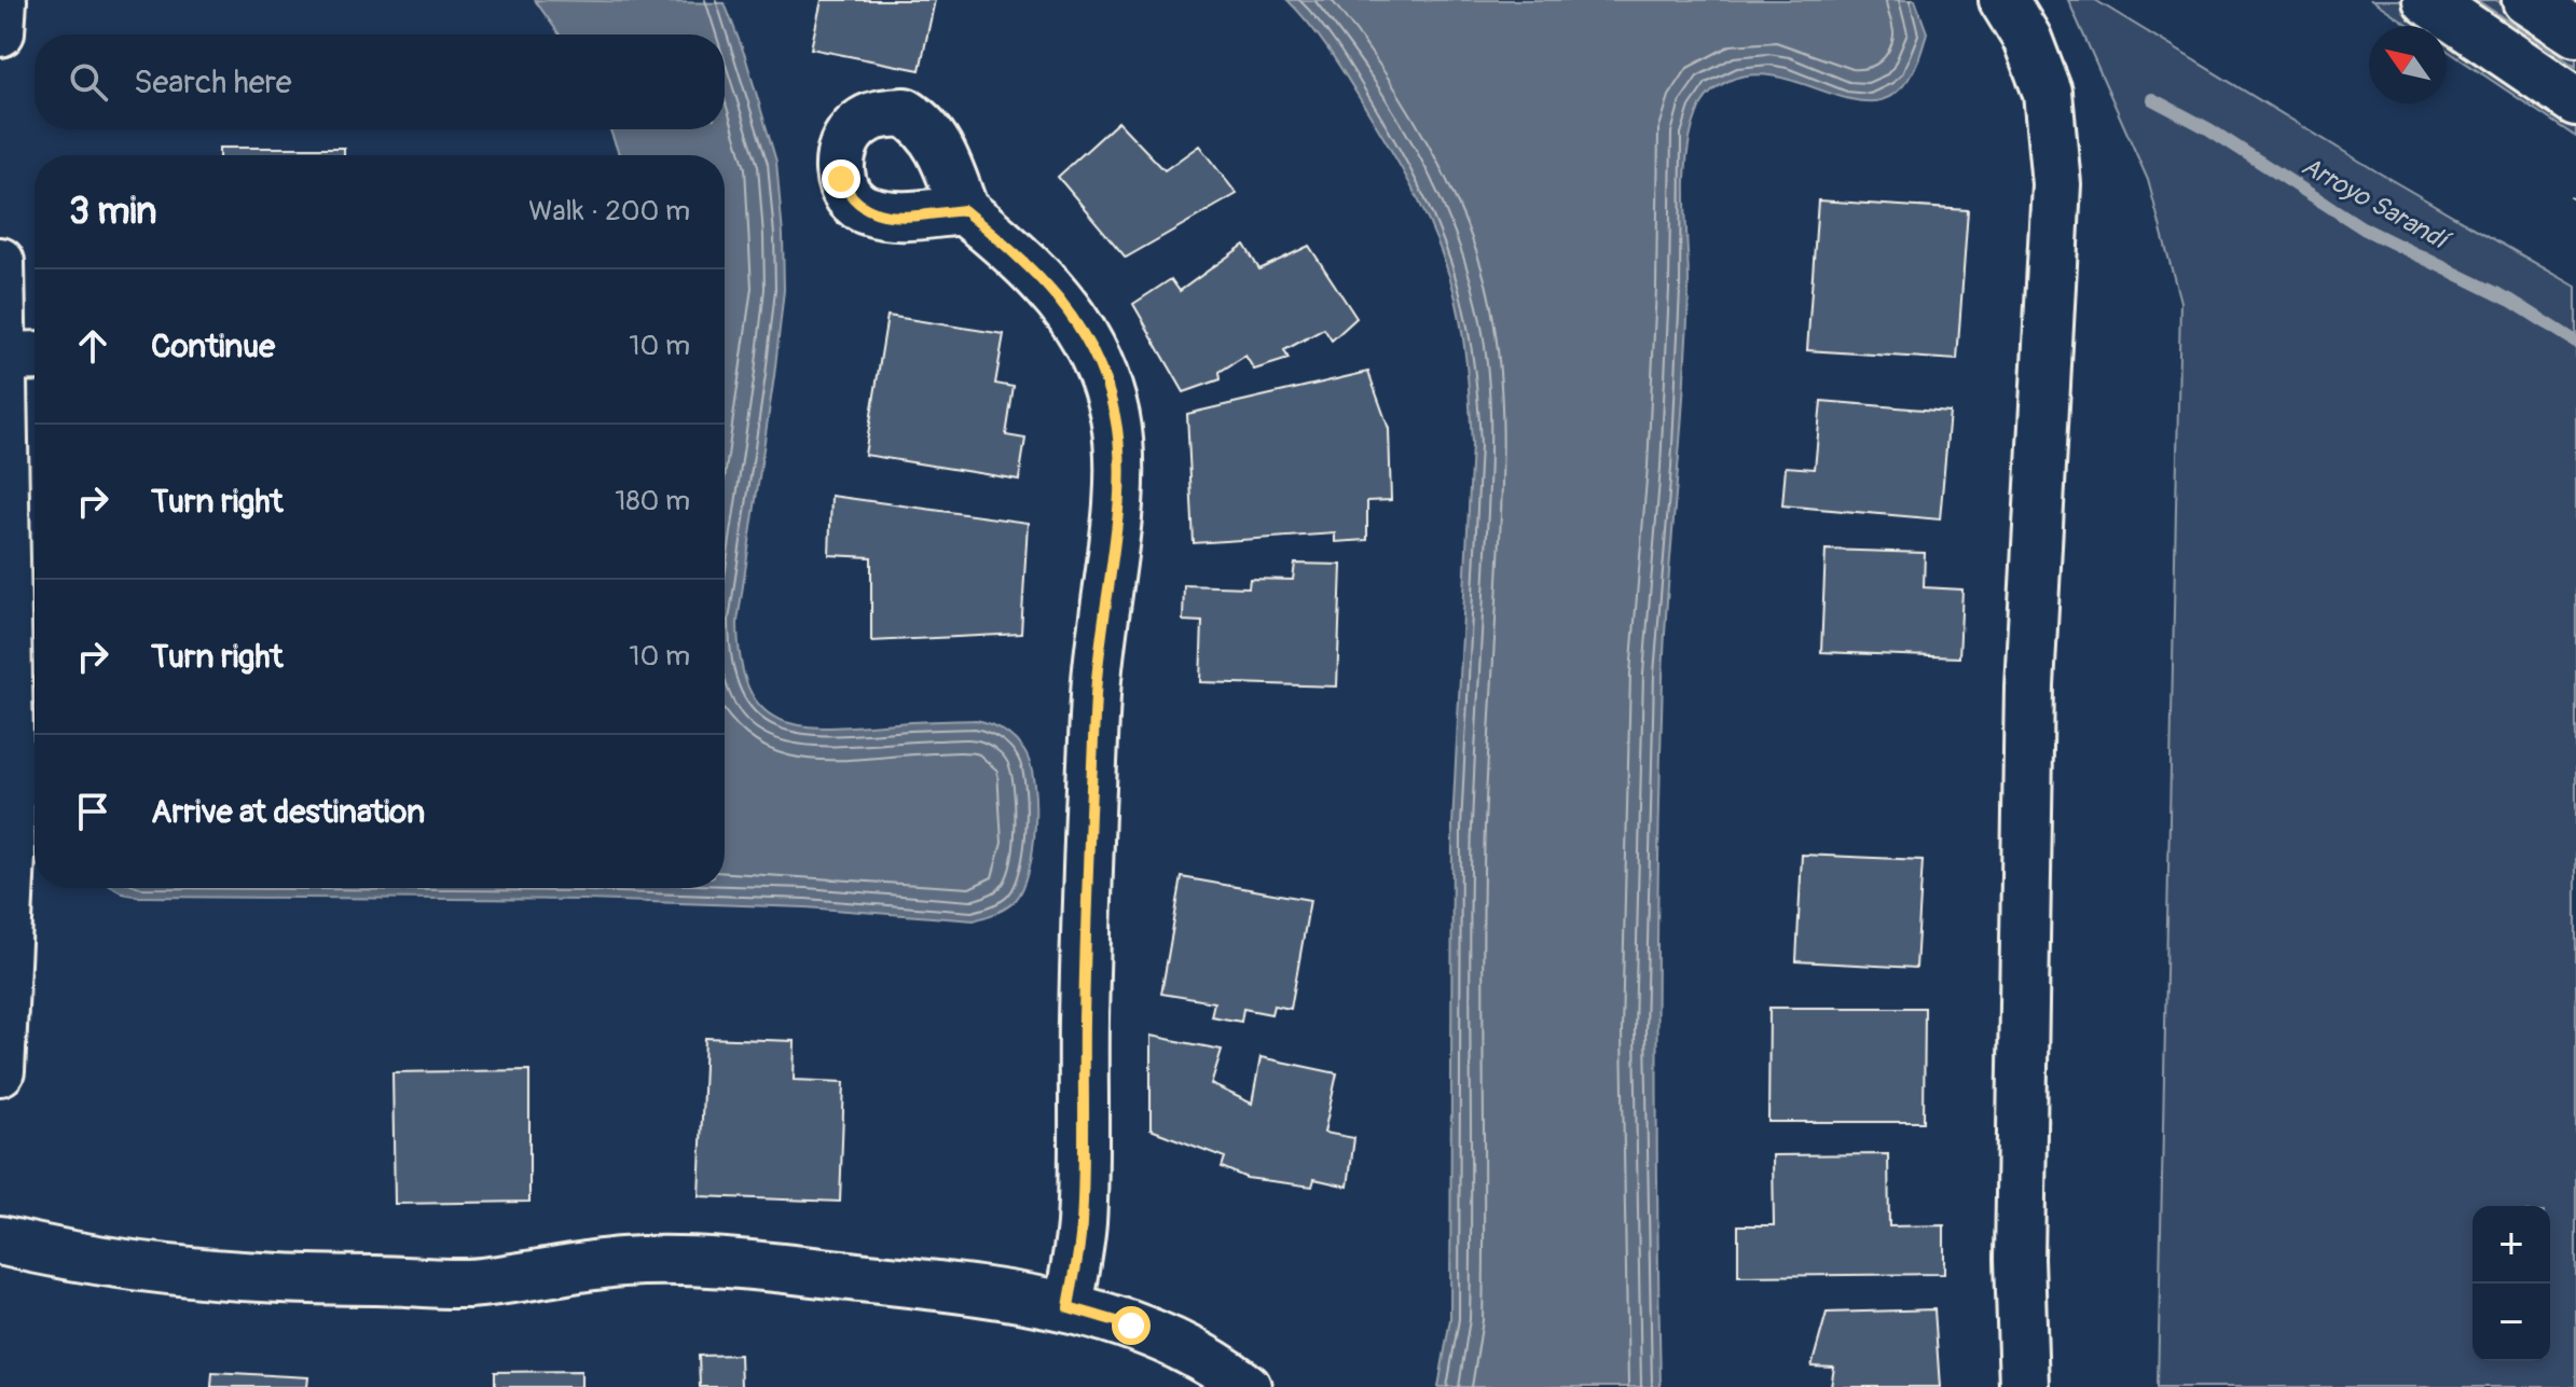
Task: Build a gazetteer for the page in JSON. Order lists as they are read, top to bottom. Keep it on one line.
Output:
{"water":["Arroyo Sarandí"],"north":"top left","page":{"search":"Search here","heading":["3 min","Walk · 200 m"],"list":[["Continue","10 m"],["Turn right","180 m"],["Turn right","10 m"],"Arrive at destination"],"map_buttons":["+","−"]}}
